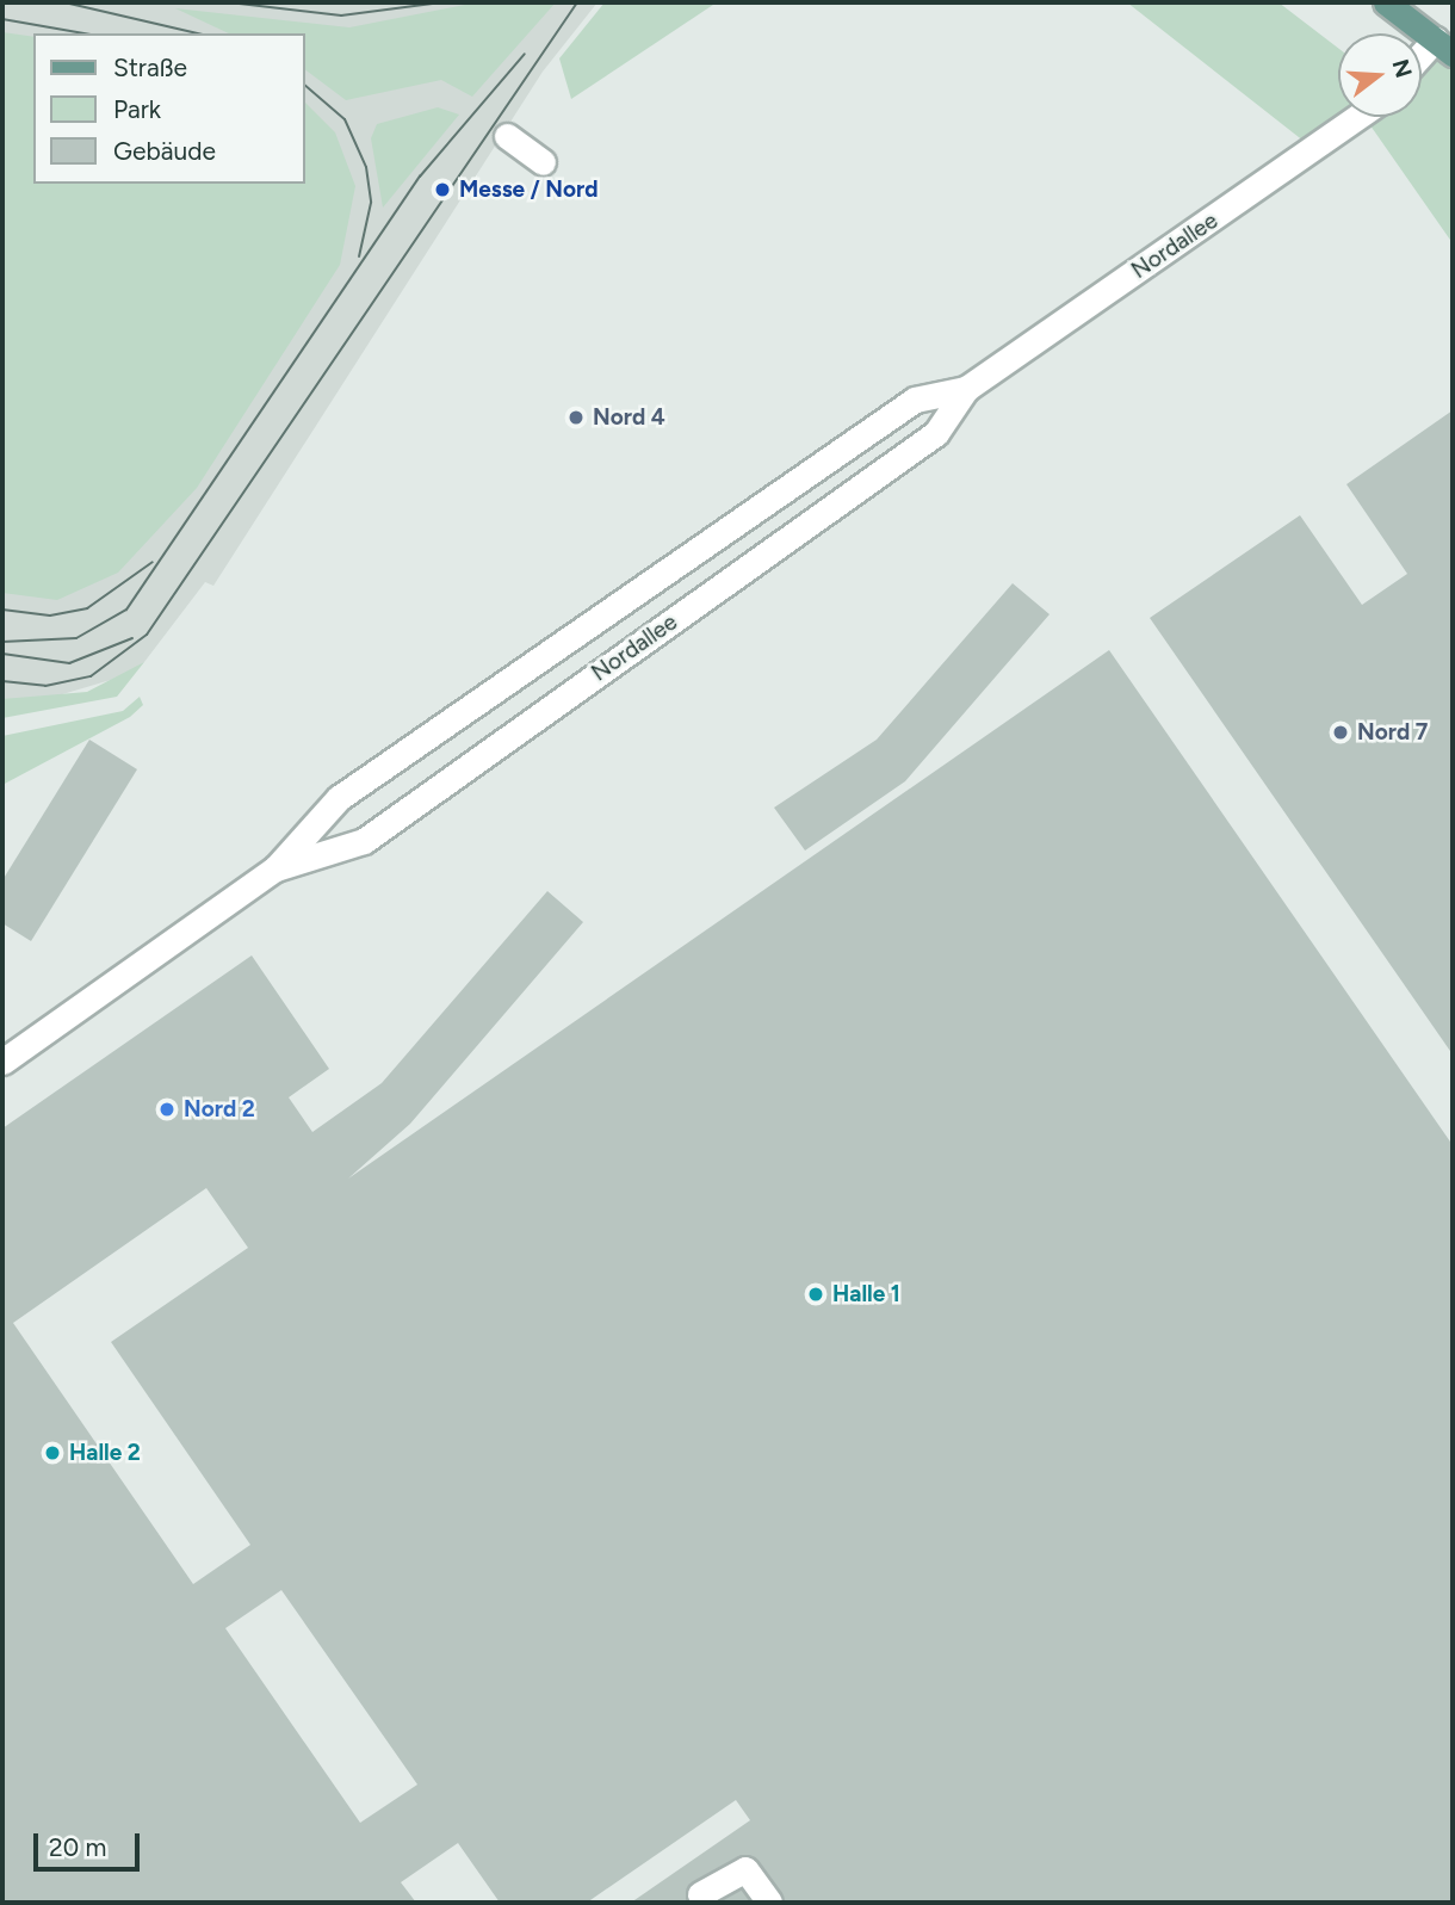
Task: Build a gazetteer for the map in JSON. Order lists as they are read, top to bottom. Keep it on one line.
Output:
{"streets":{"street":["Nordallee"]},"places":["Messe / Nord","Nord 4","Nord 7","Nord 2","Halle 1","Halle 2"],"legend":["Straße","Park","Gebäude"],"scale_bar":"20 m","north":"right"}
